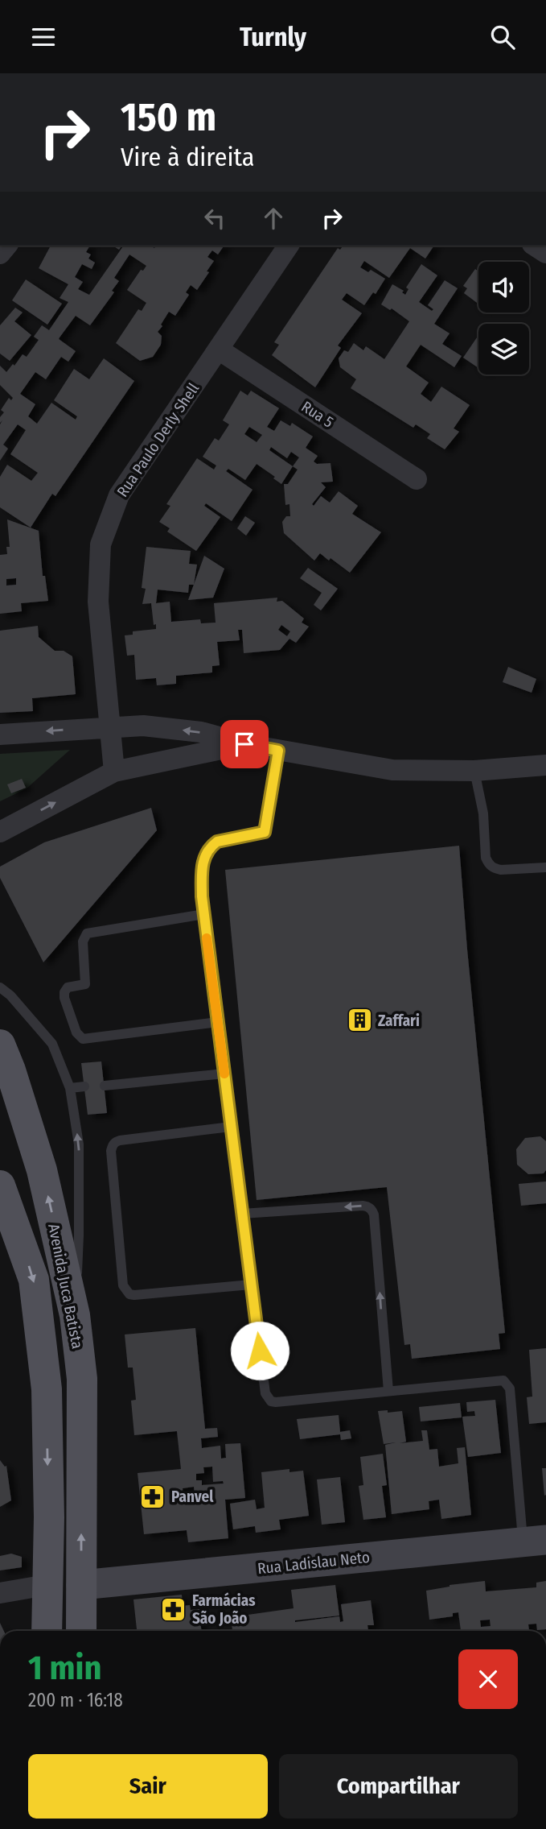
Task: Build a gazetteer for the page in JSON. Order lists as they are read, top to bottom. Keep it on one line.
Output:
{"streets":{"main road":["Avenida Juca Batista"],"street":["Rua 5","Rua Paulo Derly Shell","Rua Ladislau Neto"]},"crossings":[["Rua 5","Rua Paulo Derly Shell"],["Avenida Juca Batista","Rua Ladislau Neto"]],"places":{"building":["Zaffari"],"pharmacy":["Panvel","Farmácias São João"]},"page":{"header":"Turnly","turn":["150 m","Vire à direita"],"heading":["1 min","200 m · 16:18"],"buttons":["Sair","Compartilhar"]}}
